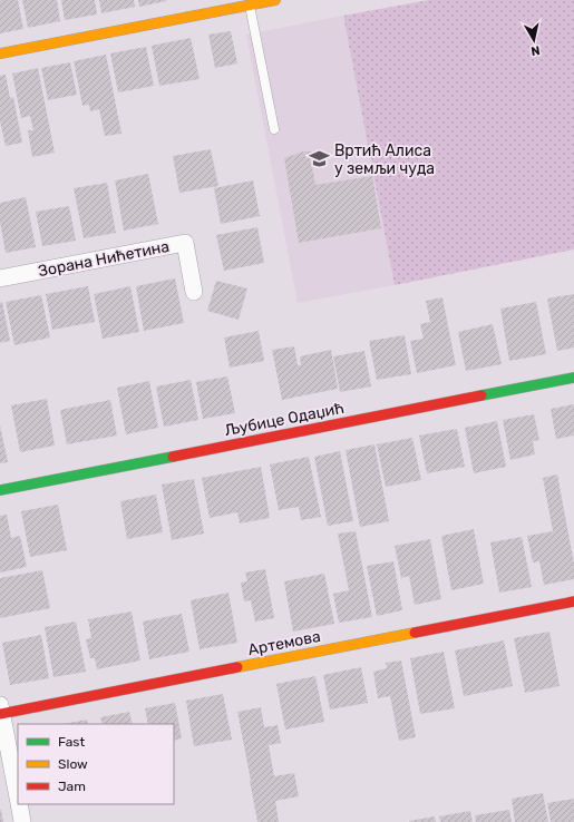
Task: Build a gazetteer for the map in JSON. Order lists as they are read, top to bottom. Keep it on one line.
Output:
{"streets":{"street":["Зорана Нићетина","Љубице Одаџић","Артемова"]},"places":{"school or university":["Вртић Алиса у земљи чуда"]},"legend":["Fast","Slow","Jam"],"north":"bottom"}
